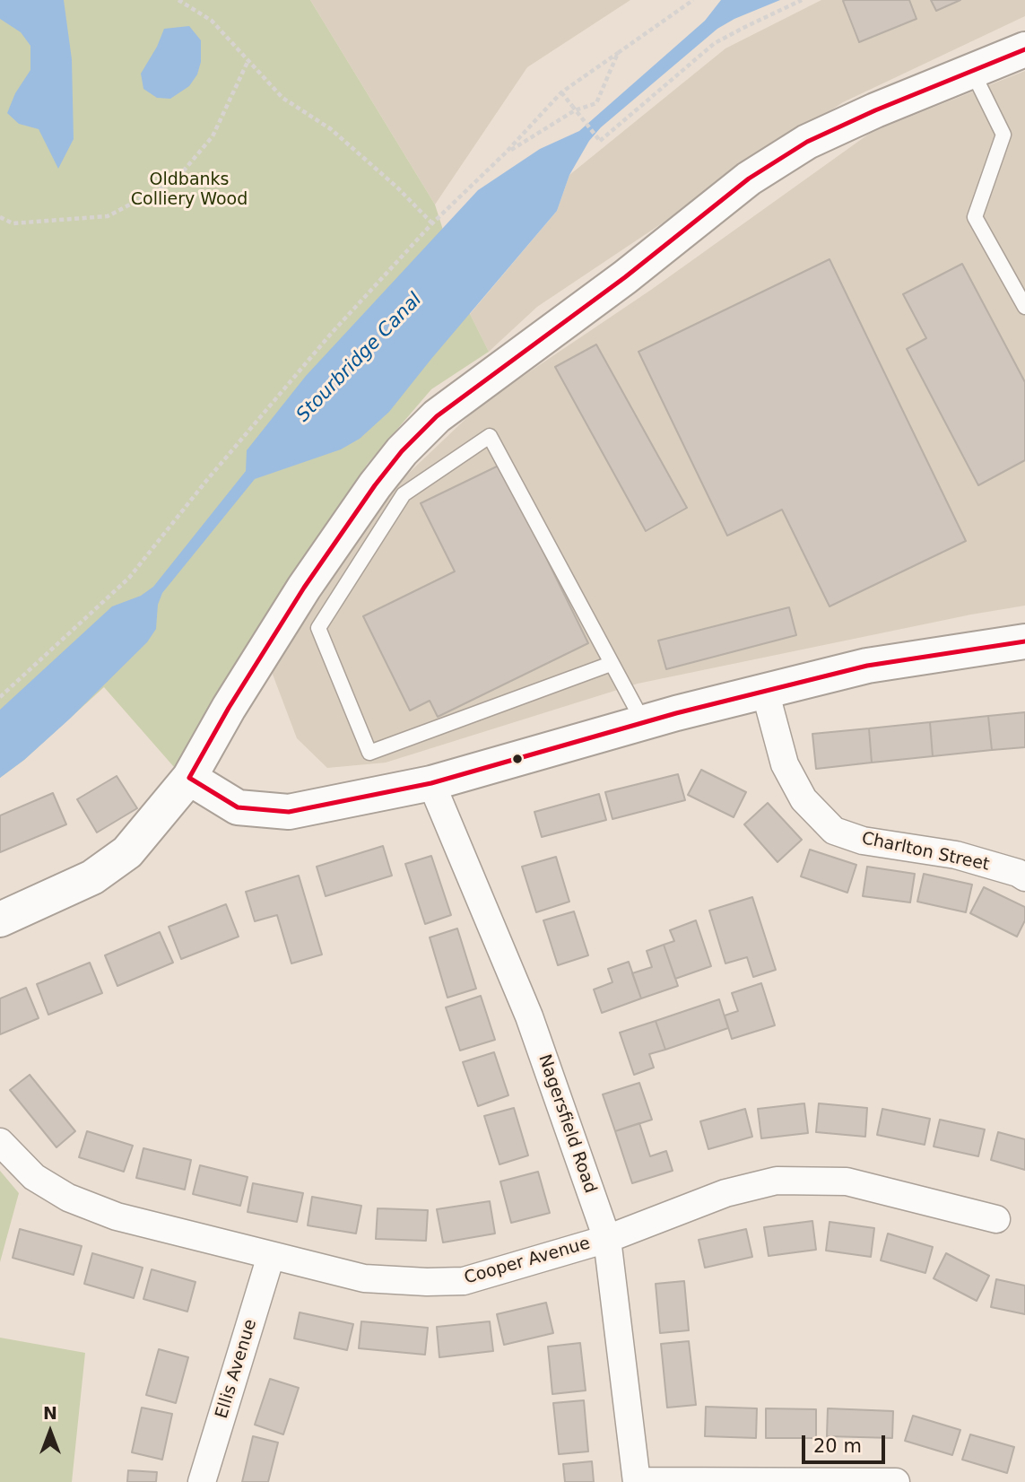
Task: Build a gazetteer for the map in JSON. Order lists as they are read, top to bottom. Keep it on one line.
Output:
{"streets":{"street":["Charlton Street","Nagersfield Road","Cooper Avenue","Ellis Avenue"]},"crossings":[["Nagersfield Road","Cooper Avenue"],["Cooper Avenue","Ellis Avenue"]],"water":["Stourbridge Canal"],"parks":["Oldbanks Colliery Wood"],"scale_bar":"20 m","north":"top"}
